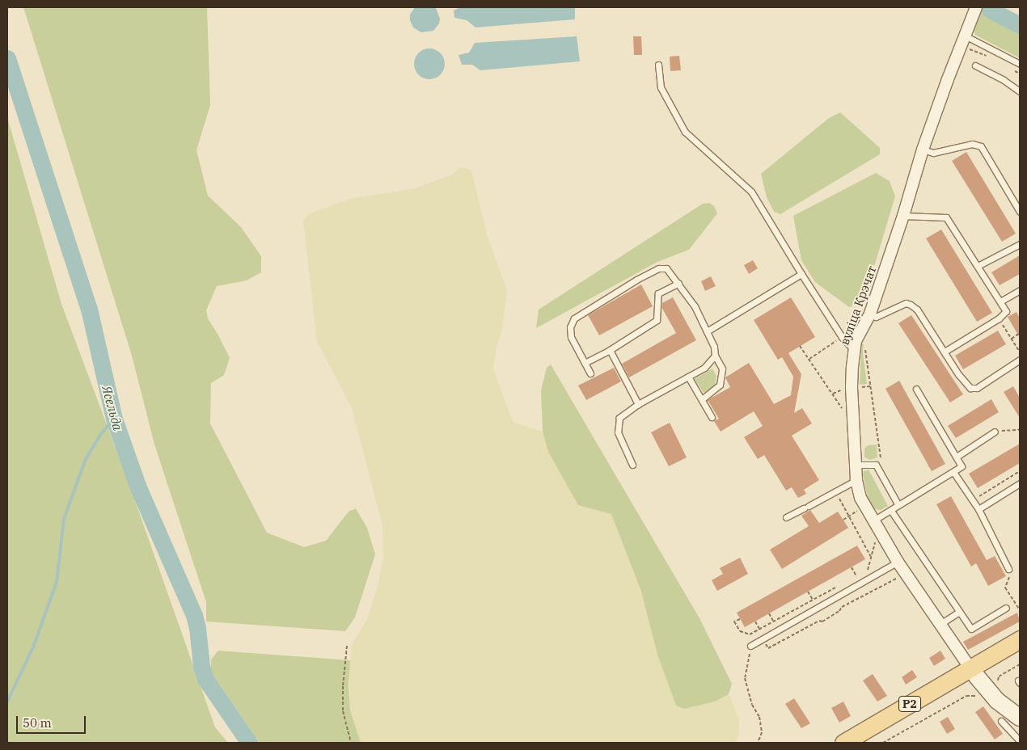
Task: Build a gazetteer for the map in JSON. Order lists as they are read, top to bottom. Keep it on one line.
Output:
{"streets":{"main road":["Р2"],"street":["вуліца Крэчат"]},"crossings":[["вуліца Крэчат","Р2"]],"water":["Ясельда"],"scale_bar":"50 m"}
